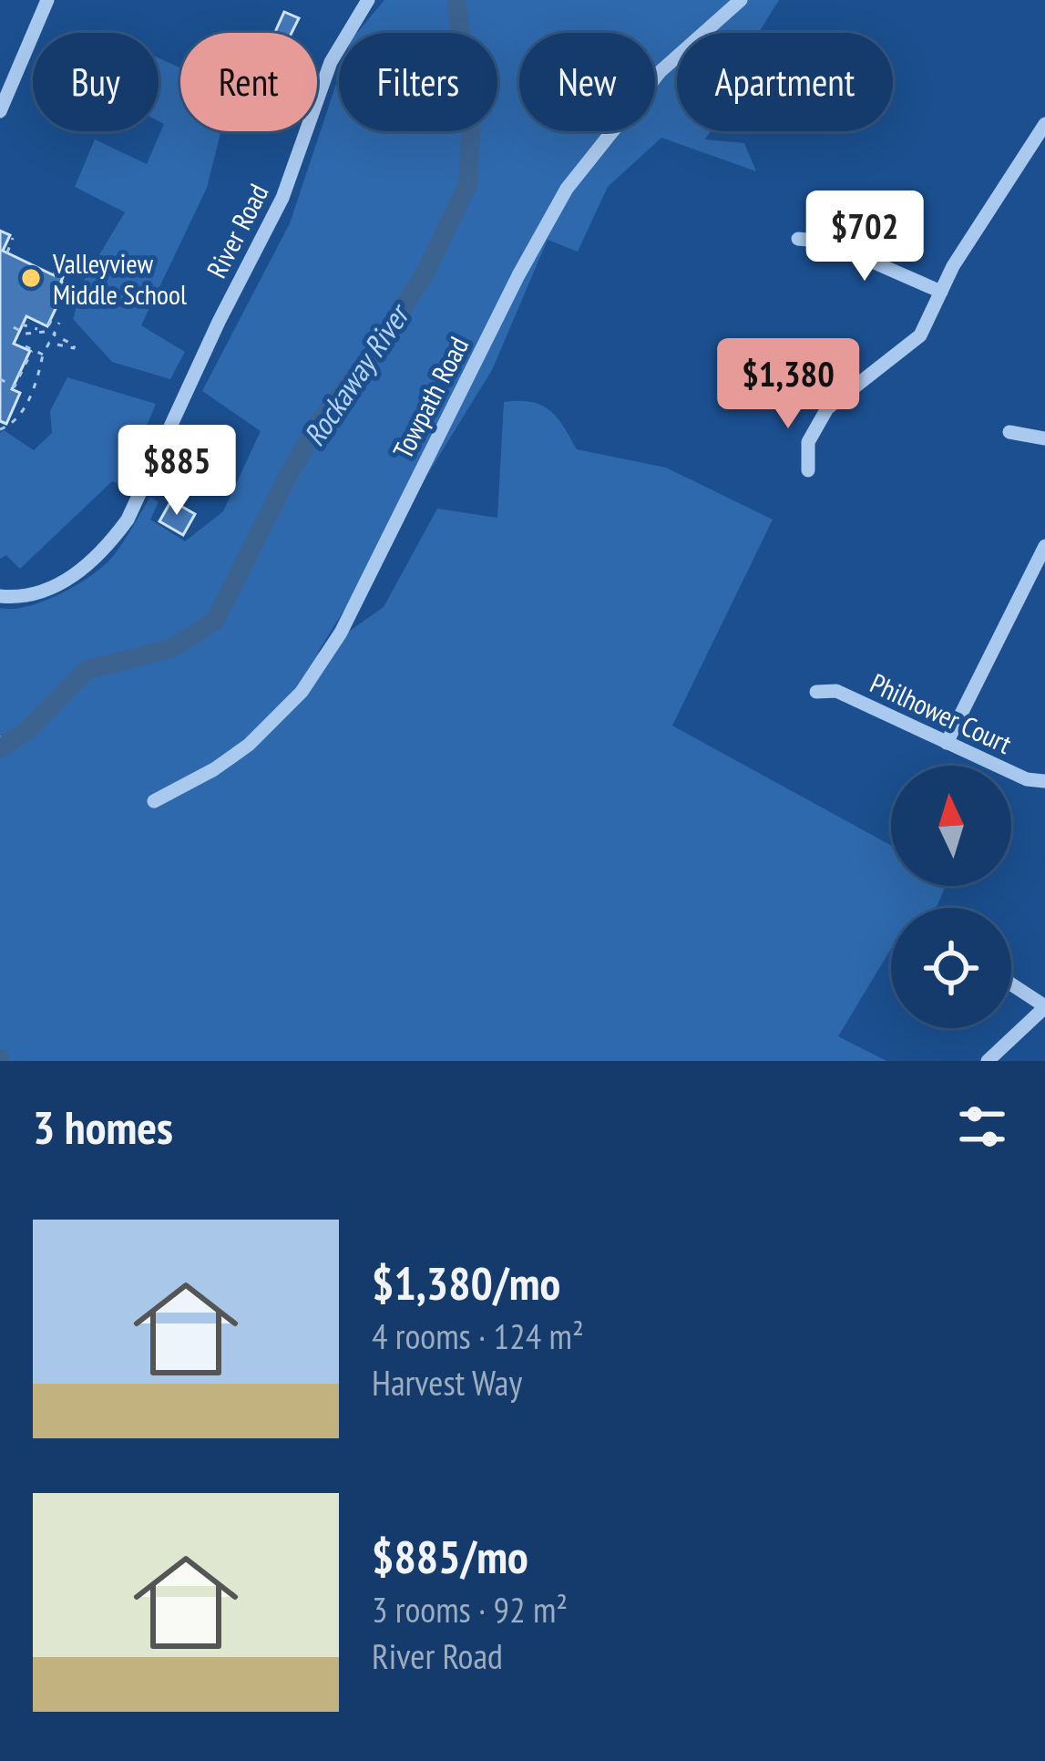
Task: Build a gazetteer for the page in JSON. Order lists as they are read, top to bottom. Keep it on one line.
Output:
{"streets":{"street":["River Road","Towpath Road","Philhower Court"]},"water":["Rockaway River"],"places":["Valleyview Middle School"],"north":"top","page":{"chip":["Buy","Rent","Filters","New","Apartment"],"price":["$702","$1,380","$885"],"heading":"3 homes","list":[{"name":"$1,380/mo","note":"4 rooms · 124 m² · Harvest Way"},{"name":"$885/mo","note":"3 rooms · 92 m² · River Road"}]}}
